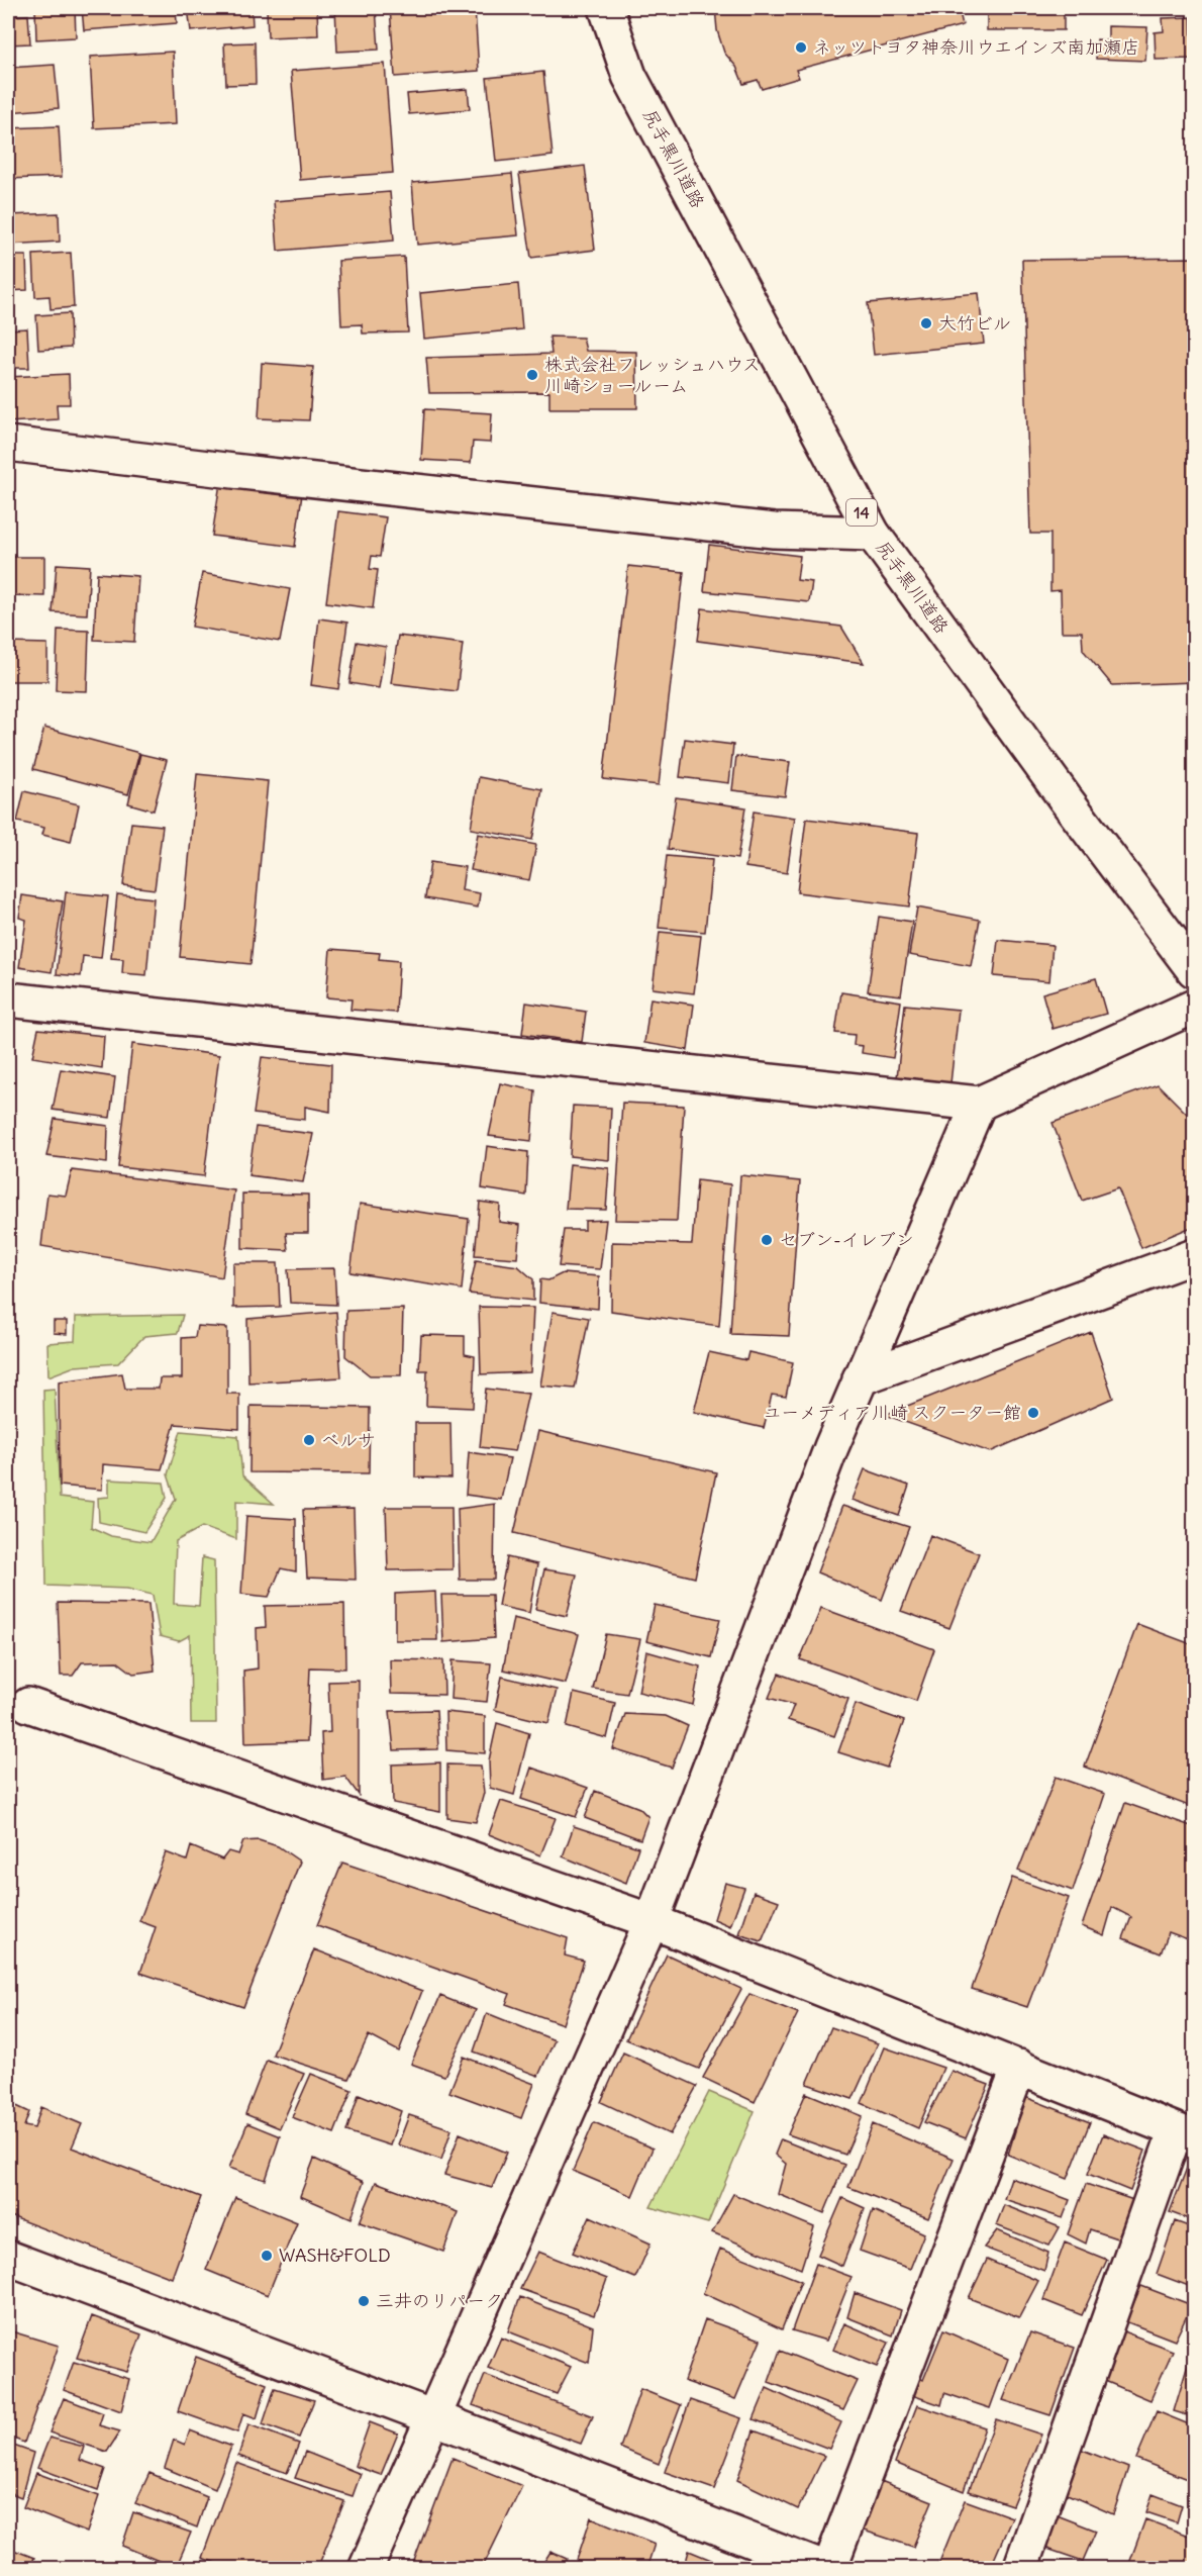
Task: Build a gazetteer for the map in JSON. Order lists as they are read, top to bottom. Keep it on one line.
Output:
{"streets":{"street":["尻手黒川道路","14"]},"places":["ネッツトヨタ神奈川ウエインズ南加瀬店","大竹ビル","株式会社フレッシュハウス 川崎ショールーム","セブン-イレブン","ユーメディア川崎 スクーター館","ベルサ","WASH&FOLD","三井のリパーク"]}
